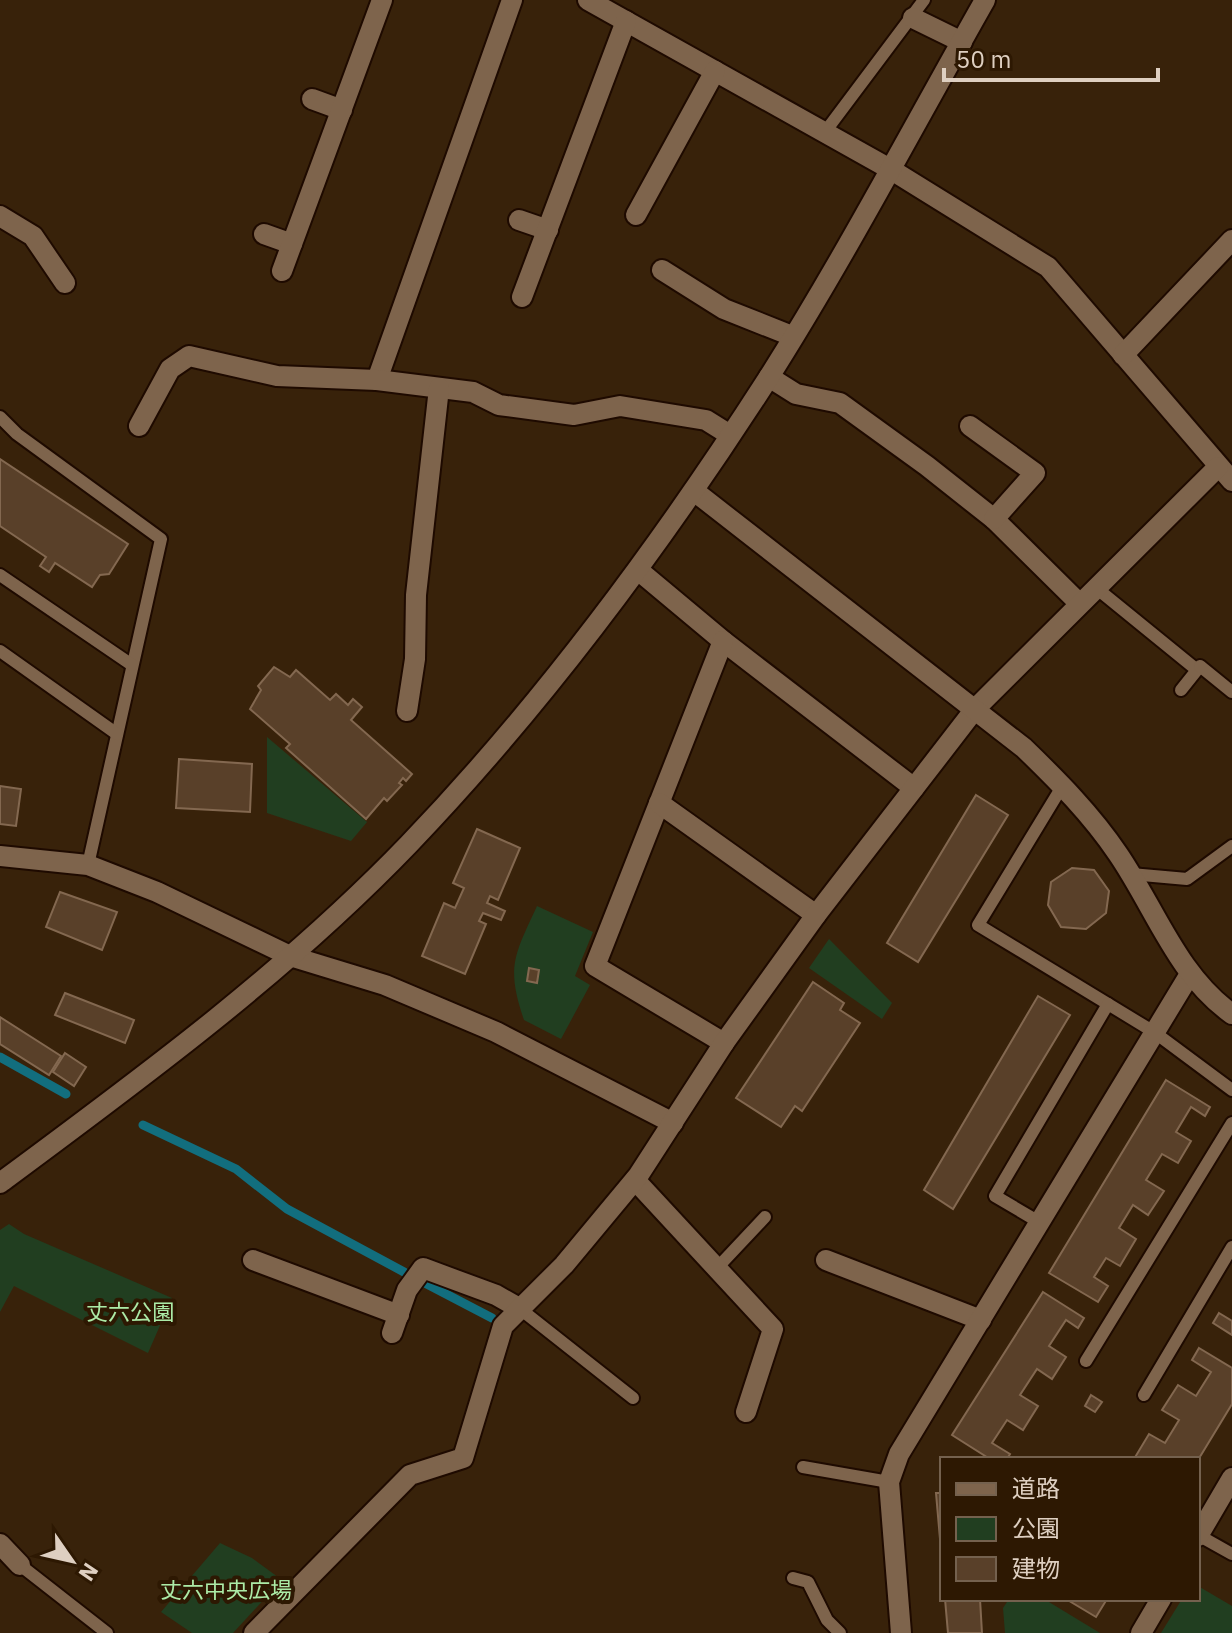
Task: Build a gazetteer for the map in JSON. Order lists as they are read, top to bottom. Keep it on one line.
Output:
{"parks":["丈六公園","丈六中央広場"],"legend":["道路","公園","建物"],"scale_bar":"50 m","north":"bottom right"}
